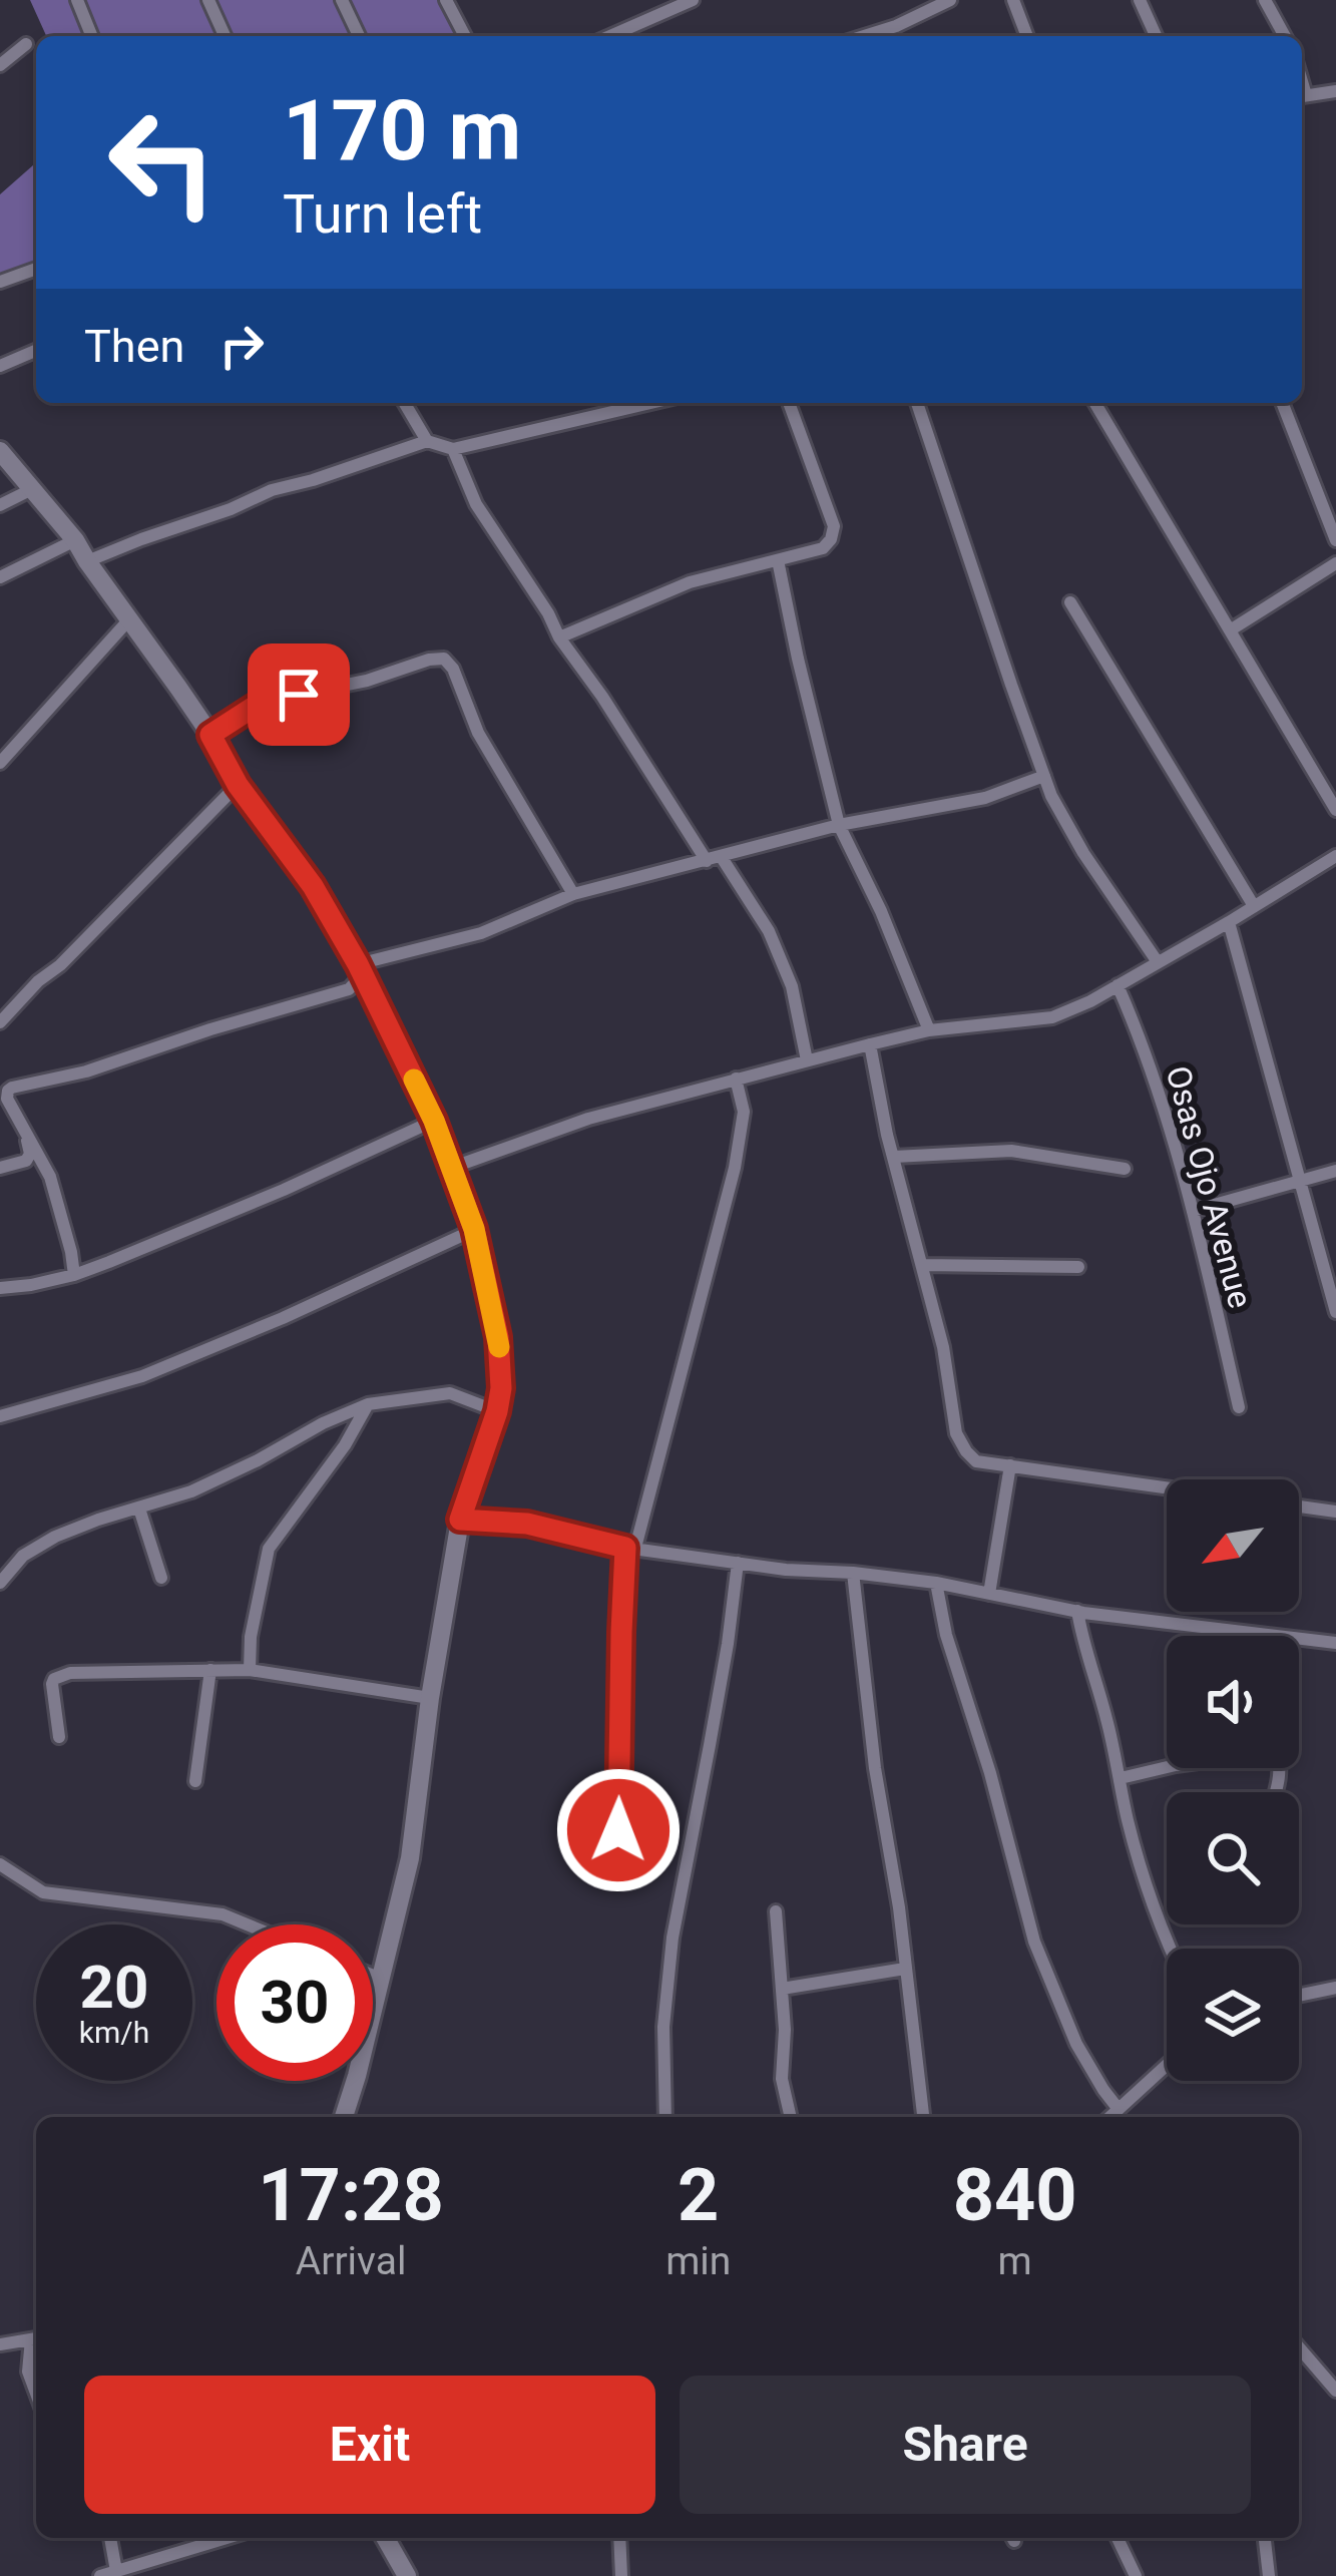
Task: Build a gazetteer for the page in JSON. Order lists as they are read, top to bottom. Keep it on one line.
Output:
{"streets":{"street":["Osas Ojo Avenue"]},"north":"bottom left","page":{"turn":["170 m","Turn left"],"then":"Then","speed":"20 km/h","limit":"30","eta":["17:28","Arrival","2","min","840","m"],"buttons":["Exit","Share"]}}
